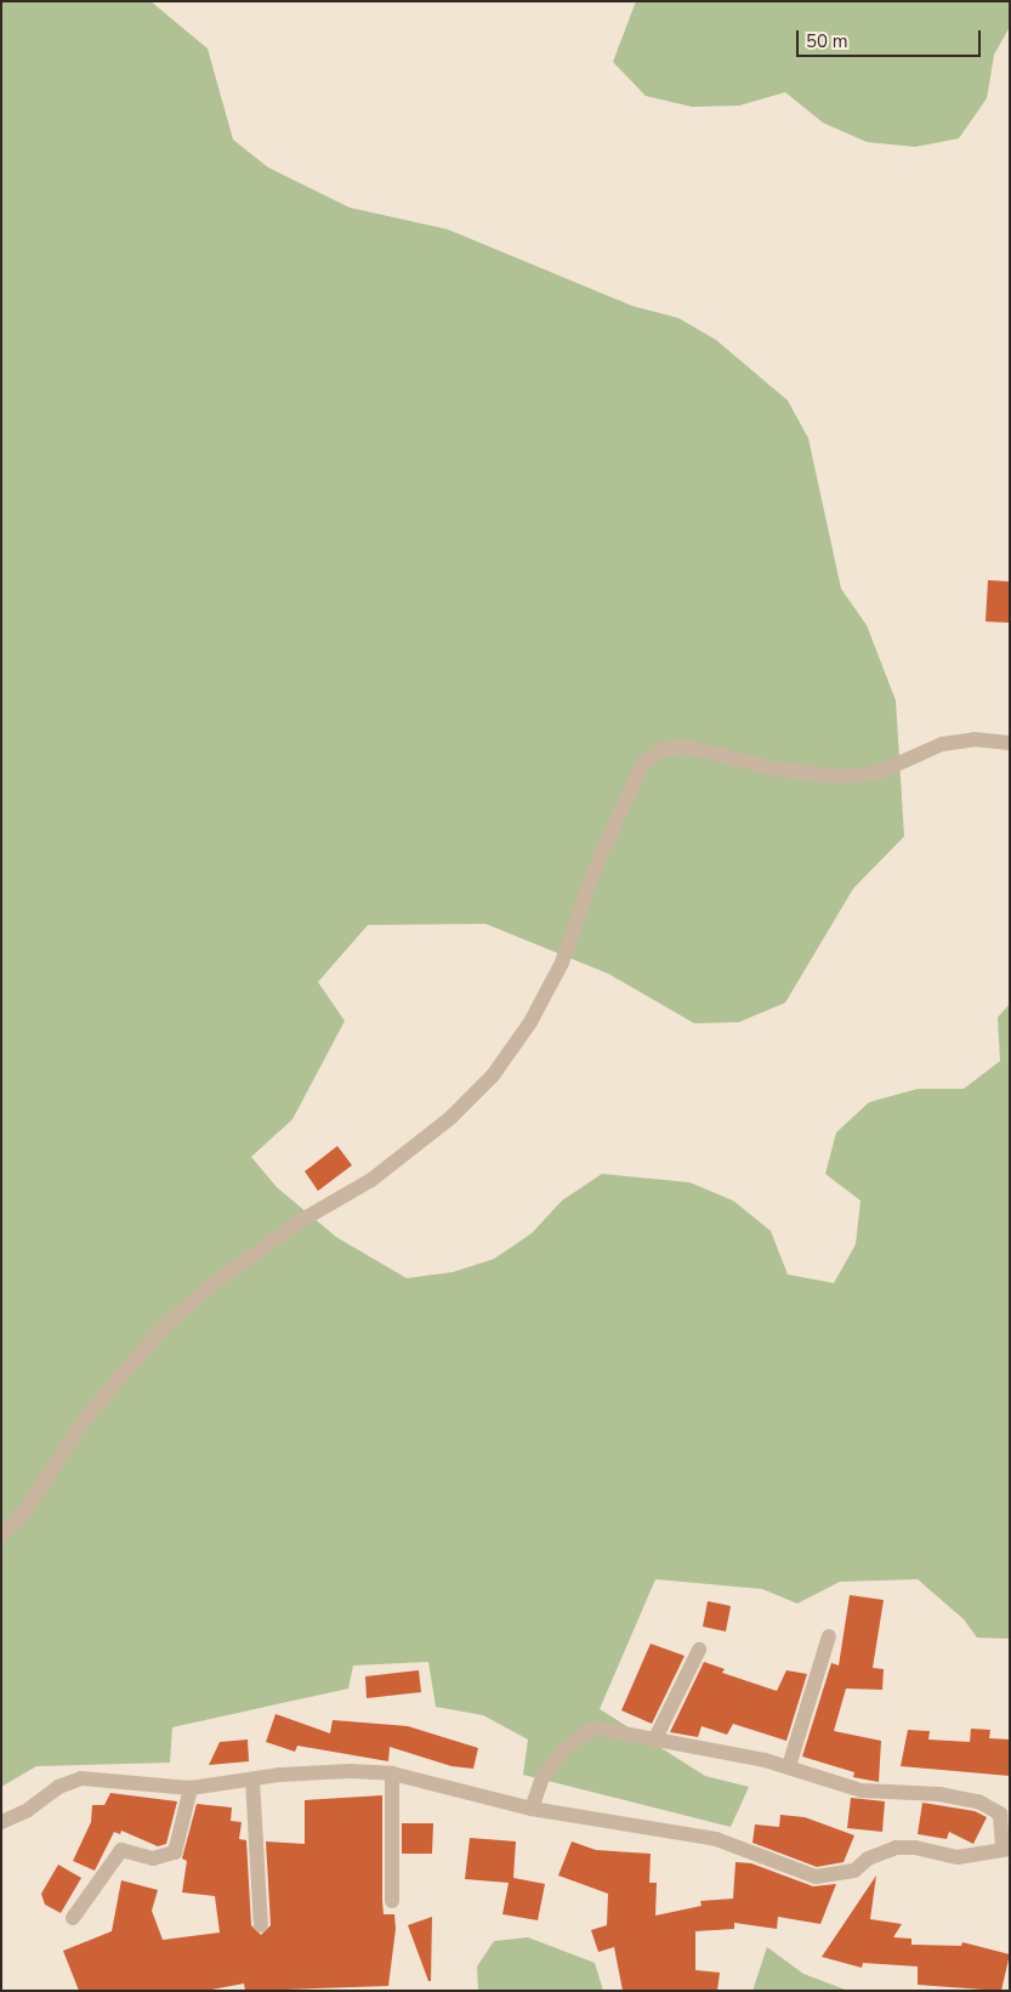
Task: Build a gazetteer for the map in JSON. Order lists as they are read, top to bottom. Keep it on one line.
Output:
{"scale_bar":"50 m"}
